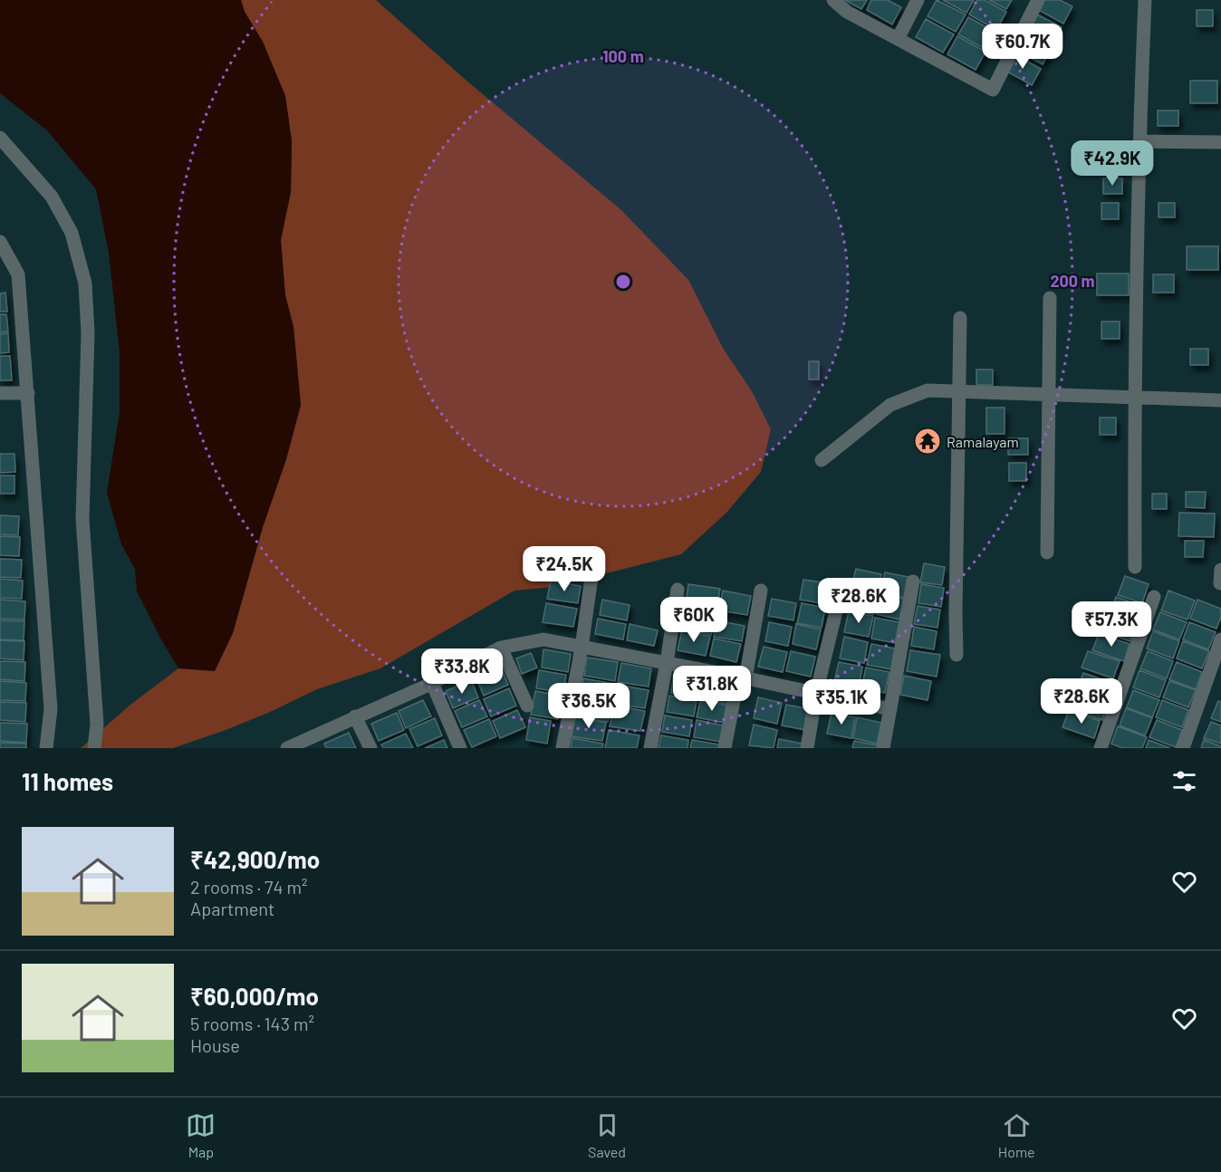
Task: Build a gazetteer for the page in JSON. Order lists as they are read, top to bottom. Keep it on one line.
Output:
{"places":{"temple":["Ramalayam"]},"page":{"price":["₹60.7K","₹42.9K","₹24.5K","₹28.6K","₹60K","₹57.3K","₹33.8K","₹31.8K","₹28.6K","₹35.1K","₹36.5K"],"heading":"11 homes","list":[{"name":"₹42,900/mo","note":"2 rooms · 74 m² · Apartment"},{"name":"₹60,000/mo","note":"5 rooms · 143 m² · House"}],"tabs":["Map","Saved","Home"]},"rings":["100 m","200 m"]}
